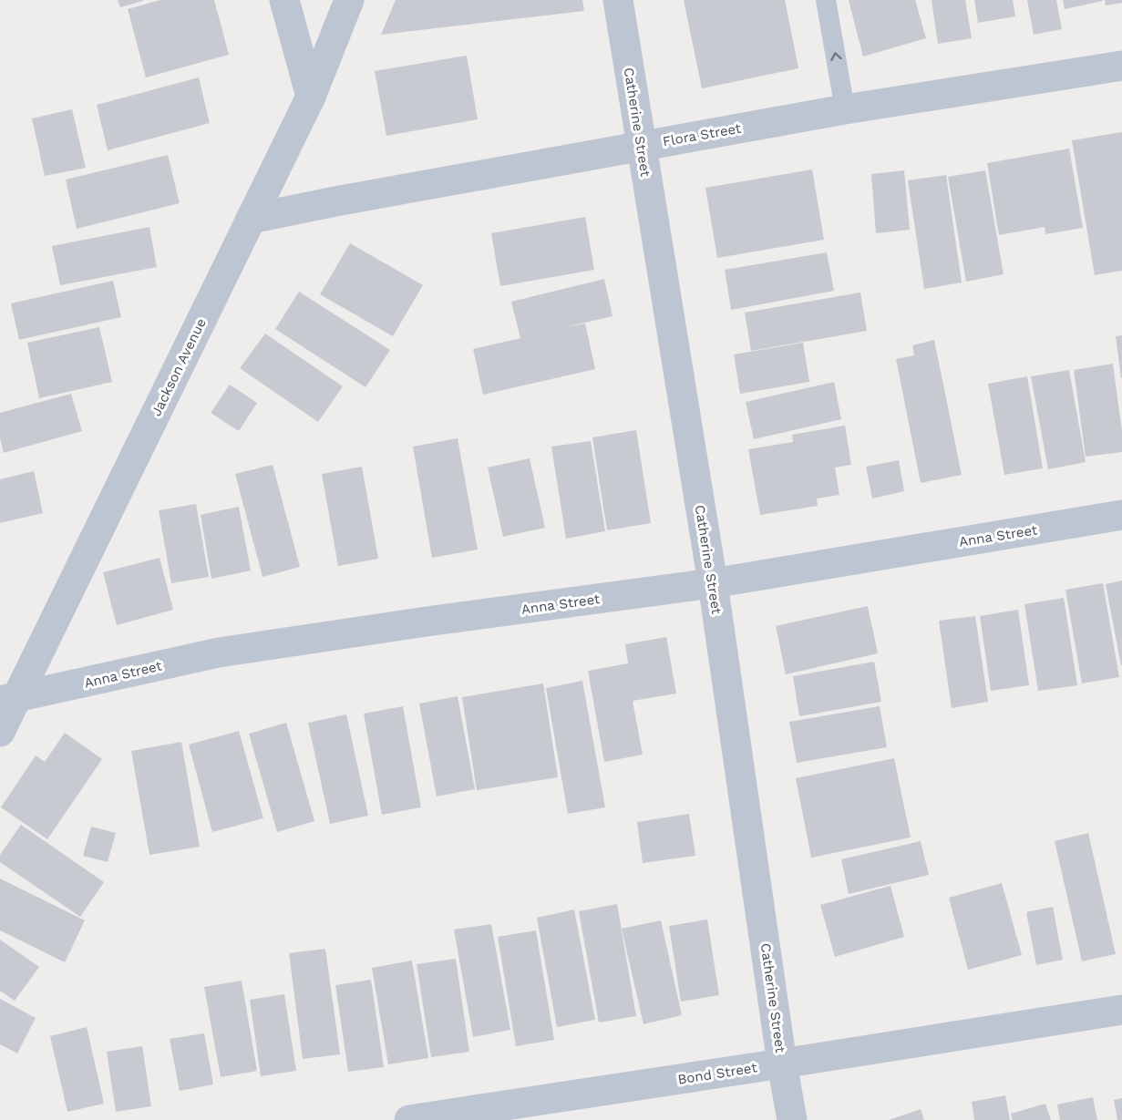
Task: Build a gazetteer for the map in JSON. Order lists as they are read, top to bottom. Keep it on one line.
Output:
{"streets":{"street":["Catherine Street","Flora Street","Jackson Avenue","Anna Street","Bond Street"]},"crossings":[["Catherine Street","Flora Street"],["Catherine Street","Anna Street"],["Catherine Street","Bond Street"],["Flora Street","Jackson Avenue"],["Jackson Avenue","Anna Street"]]}
